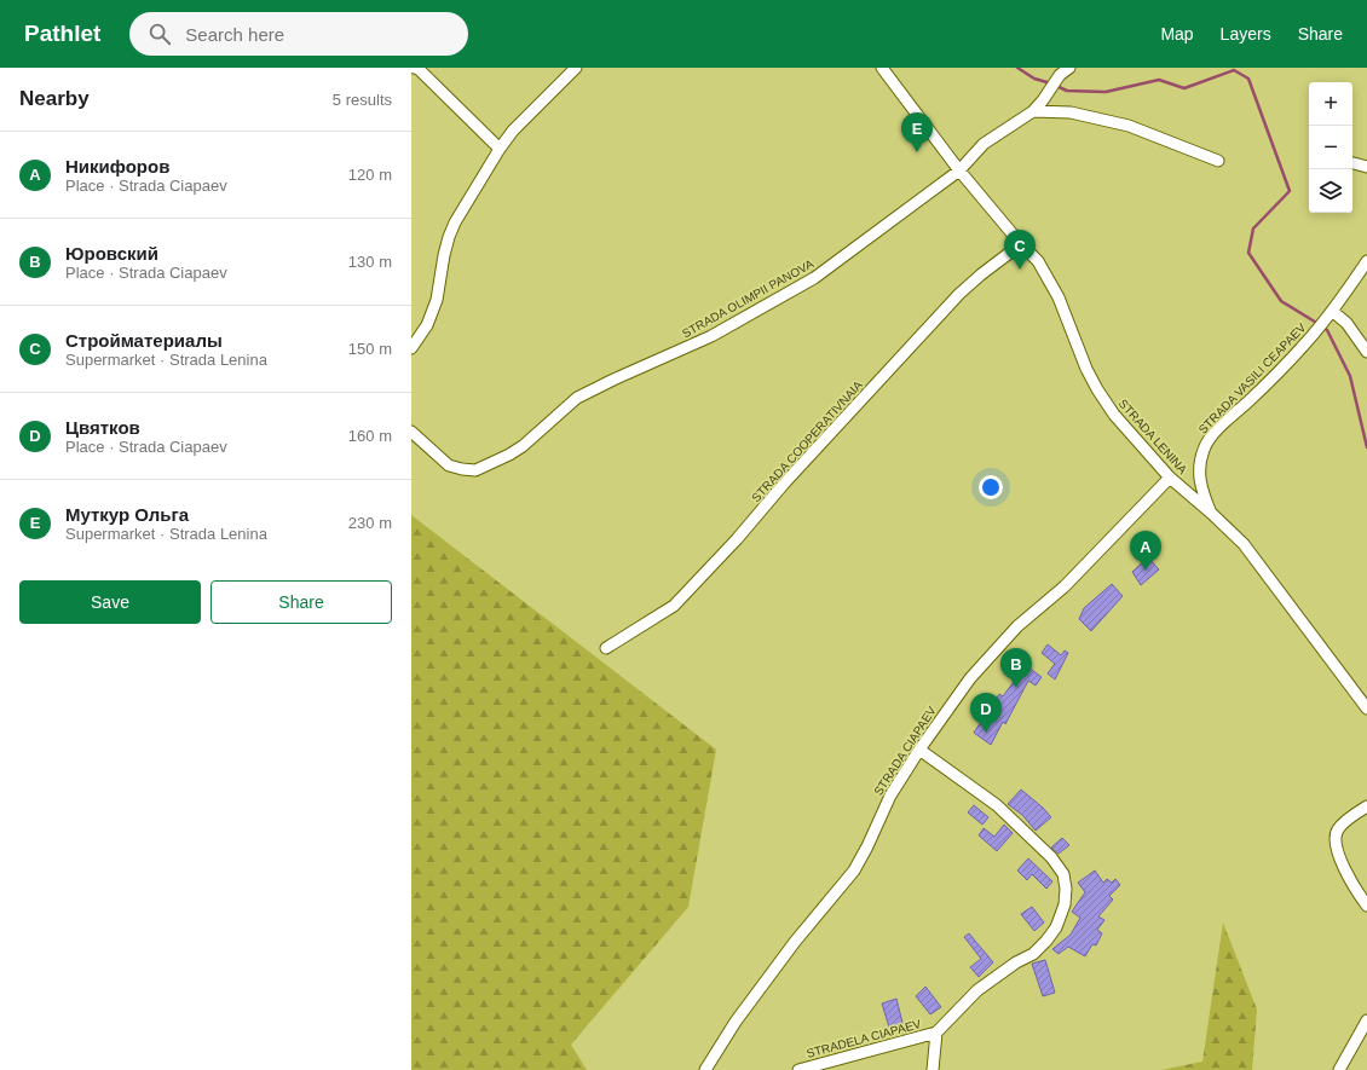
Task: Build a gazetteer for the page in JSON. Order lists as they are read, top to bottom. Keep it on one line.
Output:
{"streets":{"street":["STRADA OLIMPII PANOVA","STRADA VASILI CEAPAEV","STRADA LENINA","STRADA COOPERATIVNAIA","STRADA CIAPAEV","STRADELA CIAPAEV"]},"crossings":[["STRADA OLIMPII PANOVA","STRADA LENINA"],["STRADA VASILI CEAPAEV","STRADA LENINA"],["STRADA LENINA","STRADA COOPERATIVNAIA"],["STRADA LENINA","STRADA CIAPAEV"],["STRADA CIAPAEV","STRADELA CIAPAEV"]],"page":{"header":"Pathlet","search":"Search here","nav":["Map","Layers","Share"],"heading":["Nearby","5 results"],"map_buttons":["+","−"],"pins":["E","C","A","B","D"],"list":[{"mark":"A","name":"Никифоров","note":"Place · Strada Ciapaev","value":"120 m"},{"mark":"B","name":"Юровский","note":"Place · Strada Ciapaev","value":"130 m"},{"mark":"C","name":"Стройматериалы","note":"Supermarket · Strada Lenina","value":"150 m"},{"mark":"D","name":"Цвятков","note":"Place · Strada Ciapaev","value":"160 m"},{"mark":"E","name":"Муткур Ольга","note":"Supermarket · Strada Lenina","value":"230 m"}],"buttons":["Save","Share"]}}
